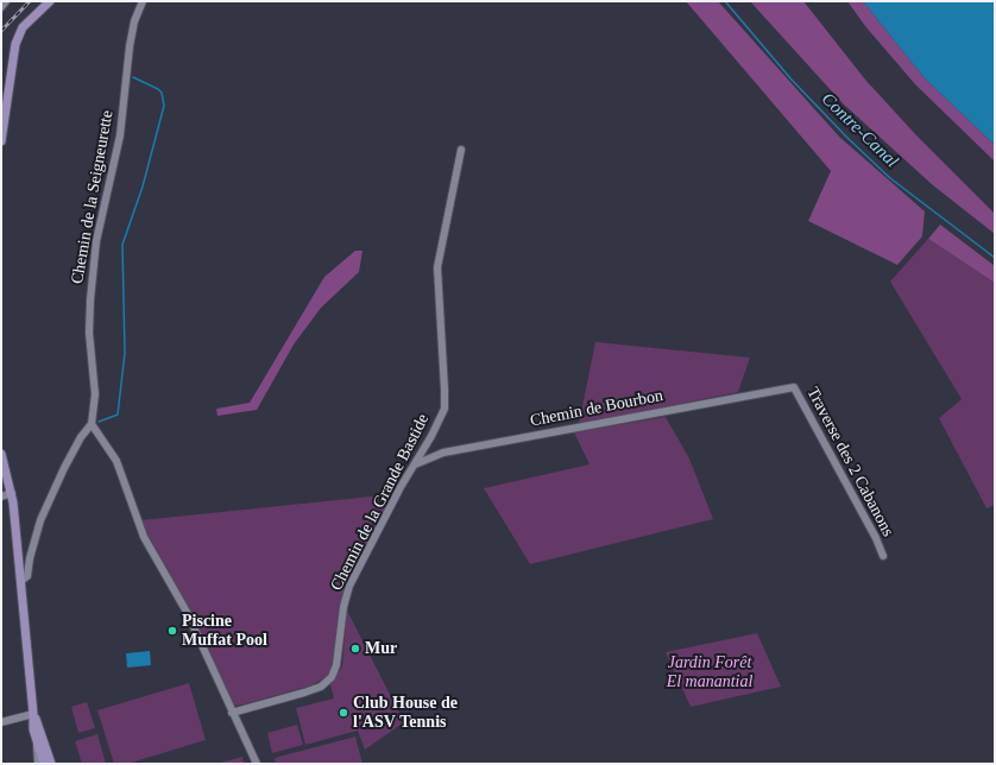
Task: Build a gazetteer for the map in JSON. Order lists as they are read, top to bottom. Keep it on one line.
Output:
{"streets":{"street":["Chemin de la Seigneurette","Chemin de Bourbon","Traverse des 2 Cabanons","Chemin de la Grande Bastide"]},"crossings":[["Chemin de Bourbon","Traverse des 2 Cabanons"],["Chemin de Bourbon","Chemin de la Grande Bastide"]],"water":["Contre-Canal"],"parks":["Jardin Forêt El manantial"],"places":["Piscine Muffat Pool","Mur","Club House de l'ASV Tennis"]}
